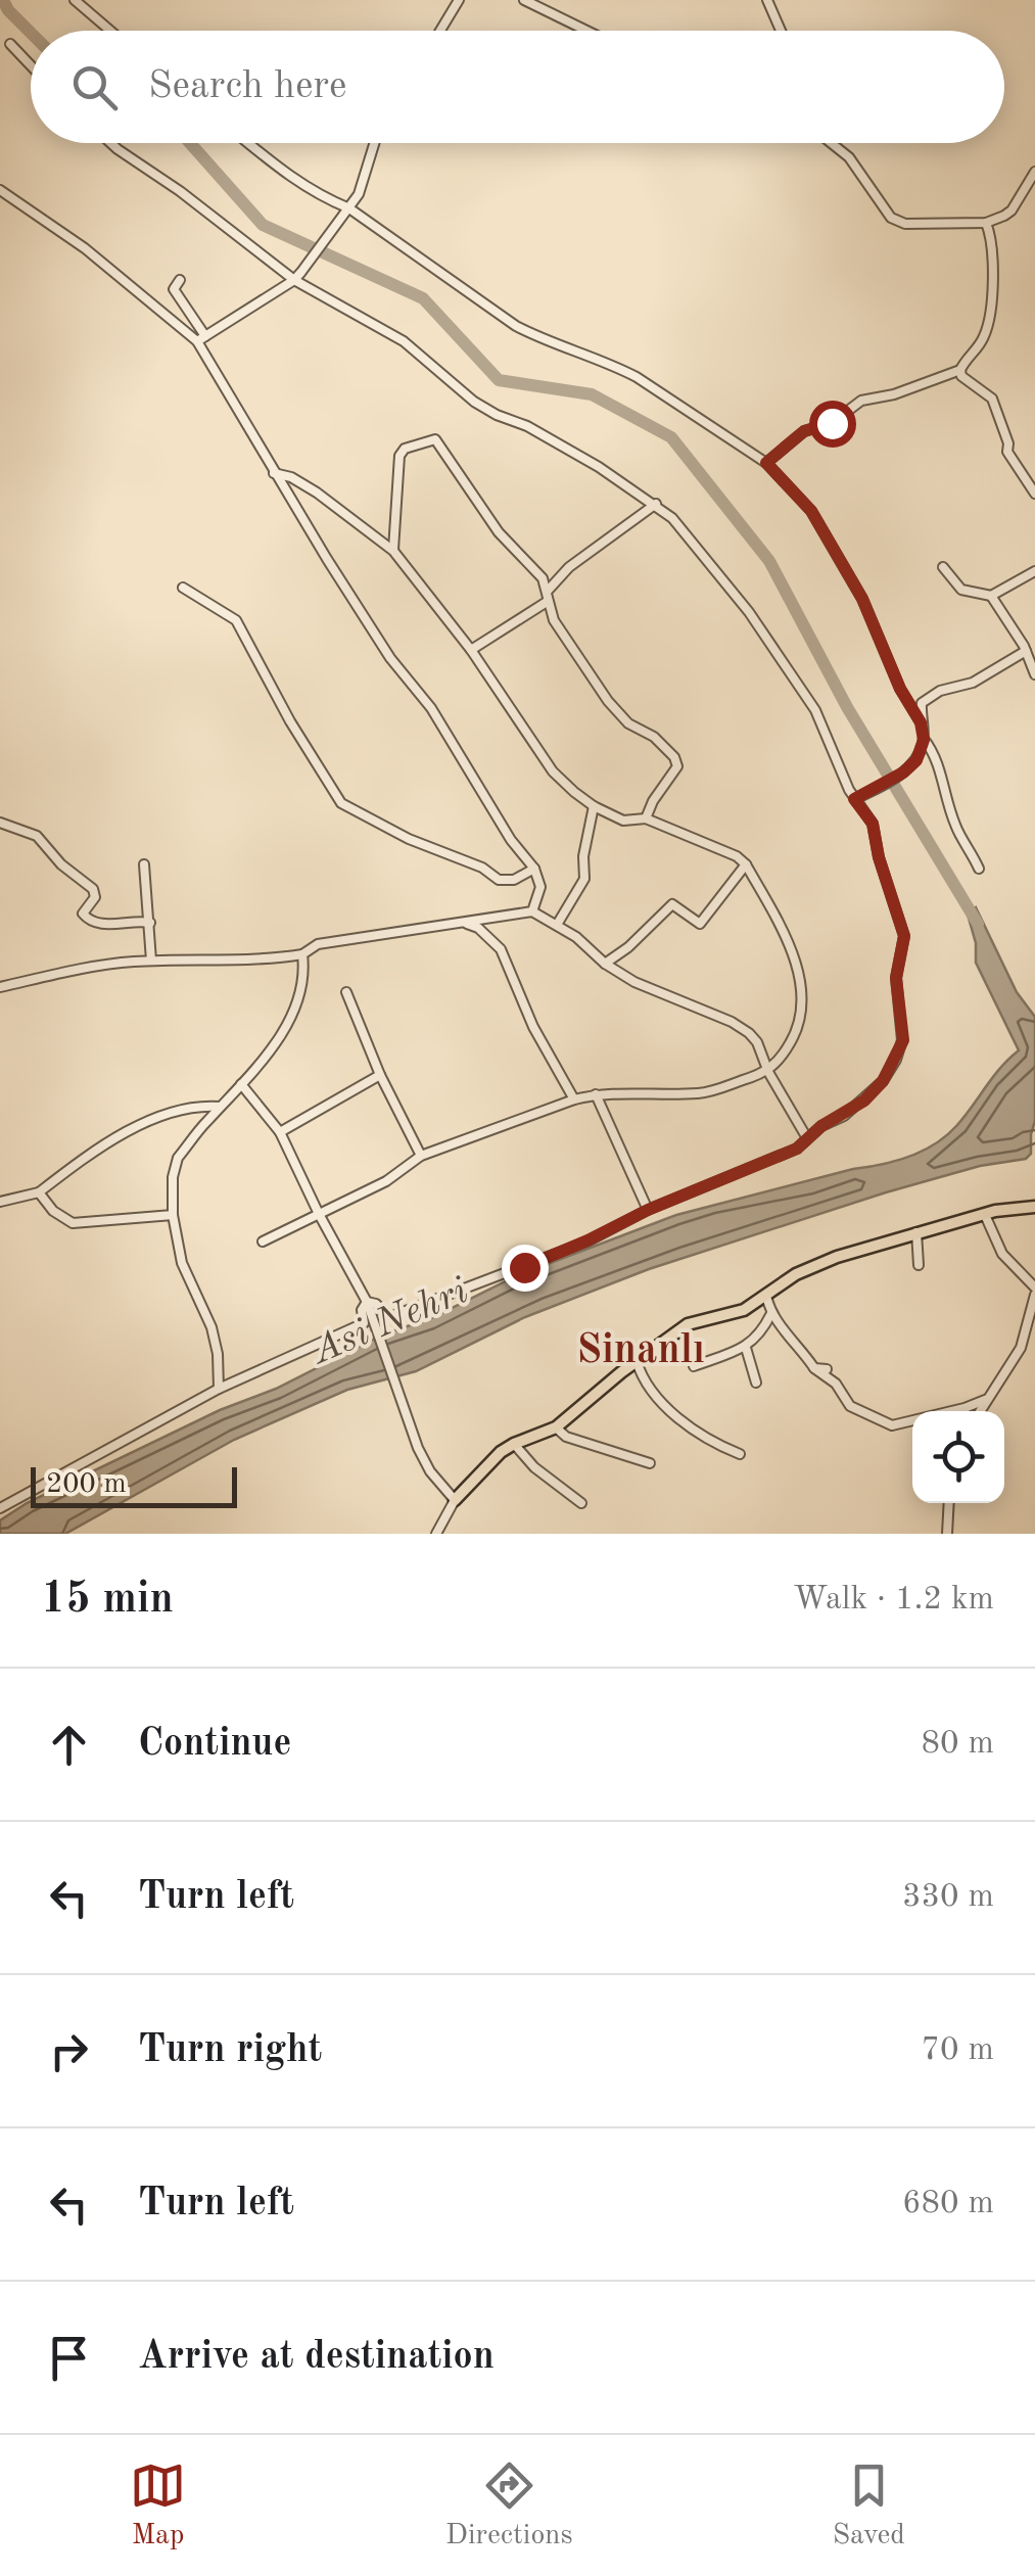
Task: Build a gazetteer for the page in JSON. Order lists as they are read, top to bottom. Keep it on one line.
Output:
{"districts":["Sinanlı"],"water":["Asi Nehri"],"scale_bar":"200 m","page":{"search":"Search here","scale":"200 m","heading":["15 min","Walk · 1.2 km"],"list":[["Continue","80 m"],["Turn left","330 m"],["Turn right","70 m"],["Turn left","680 m"],"Arrive at destination"],"nav":["Map","Directions","Saved"]}}
